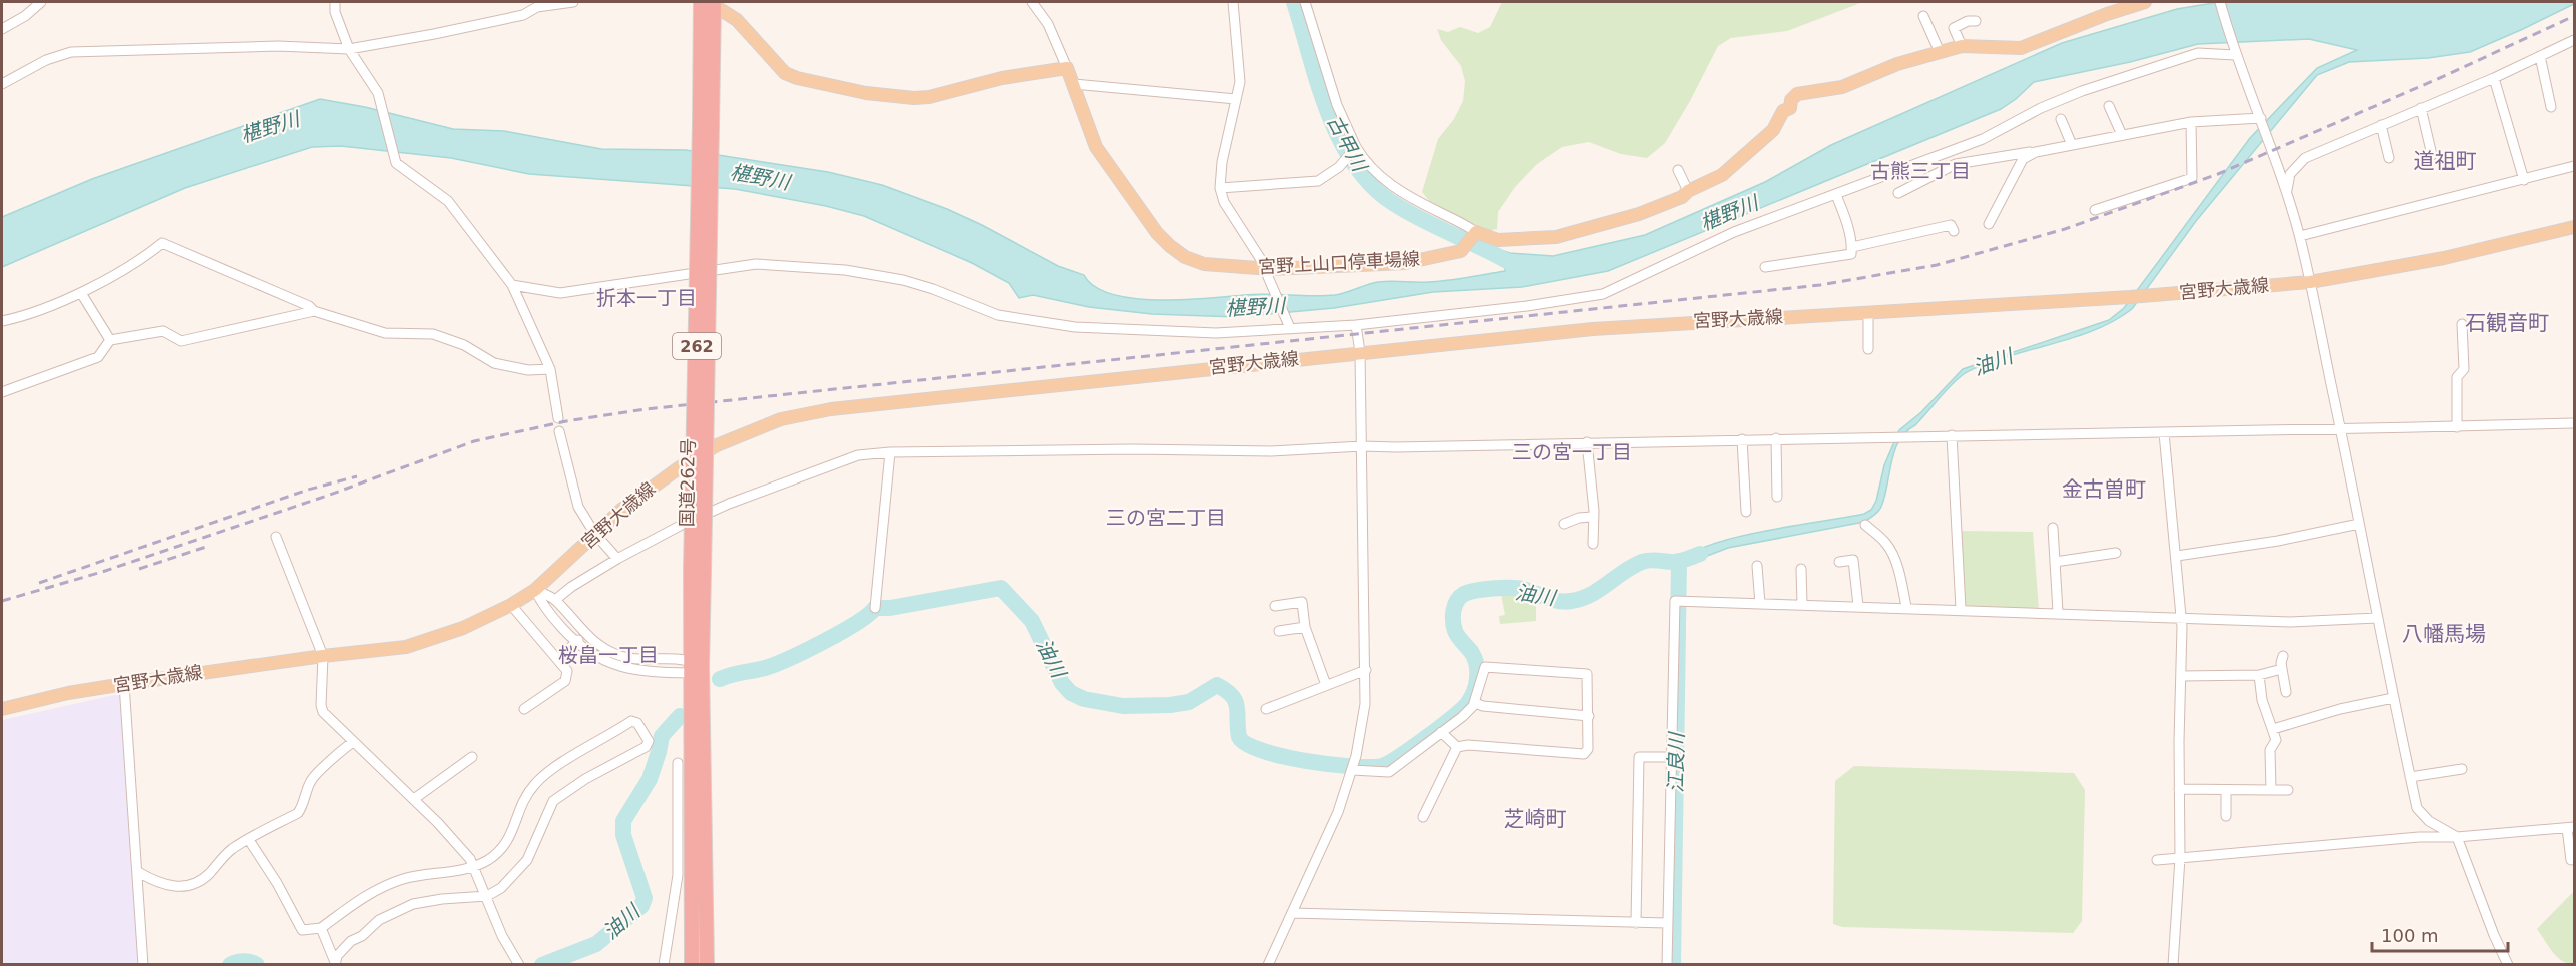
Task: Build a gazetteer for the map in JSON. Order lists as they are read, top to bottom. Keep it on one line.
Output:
{"streets":{"highway":["262","国道262号"],"main road":["宮野上山口停車場線","宮野大歳線"]},"districts":["道祖町","古熊三丁目","折本一丁目","石観音町","三の宮一丁目","金古曽町","三の宮二丁目","八幡馬場","桜畠一丁目","芝崎町"],"water":["椹野川","古甲川","油川","江良川"],"scale_bar":"100 m"}
